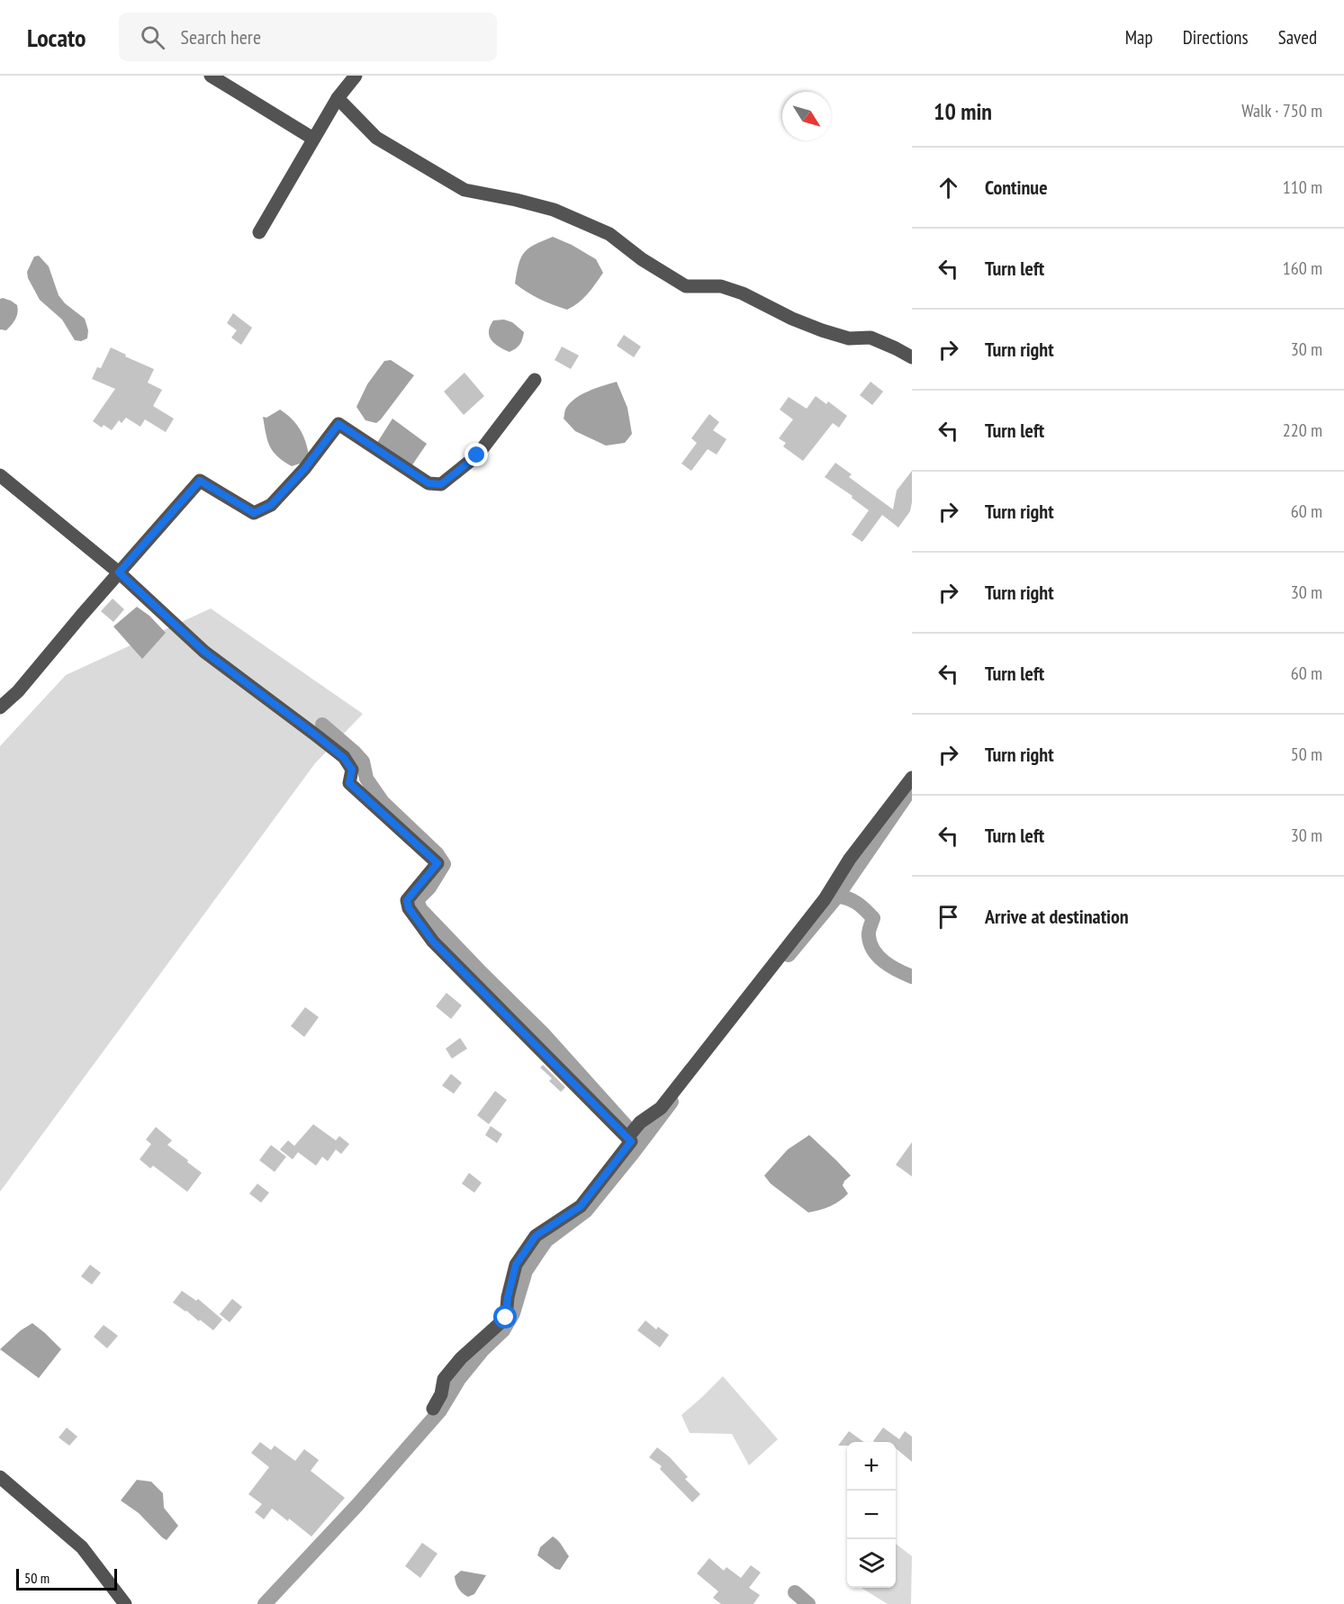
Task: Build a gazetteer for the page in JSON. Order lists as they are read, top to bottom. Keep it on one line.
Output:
{"scale_bar":"50 m","north":"bottom right","page":{"header":"Locato","search":"Search here","nav":["Map","Directions","Saved"],"heading":["10 min","Walk · 750 m"],"list":[["Continue","110 m"],["Turn left","160 m"],["Turn right","30 m"],["Turn left","220 m"],["Turn right","60 m"],["Turn right","30 m"],["Turn left","60 m"],["Turn right","50 m"],["Turn left","30 m"],"Arrive at destination"],"map_buttons":["+","−"],"scale":"50 m"}}
